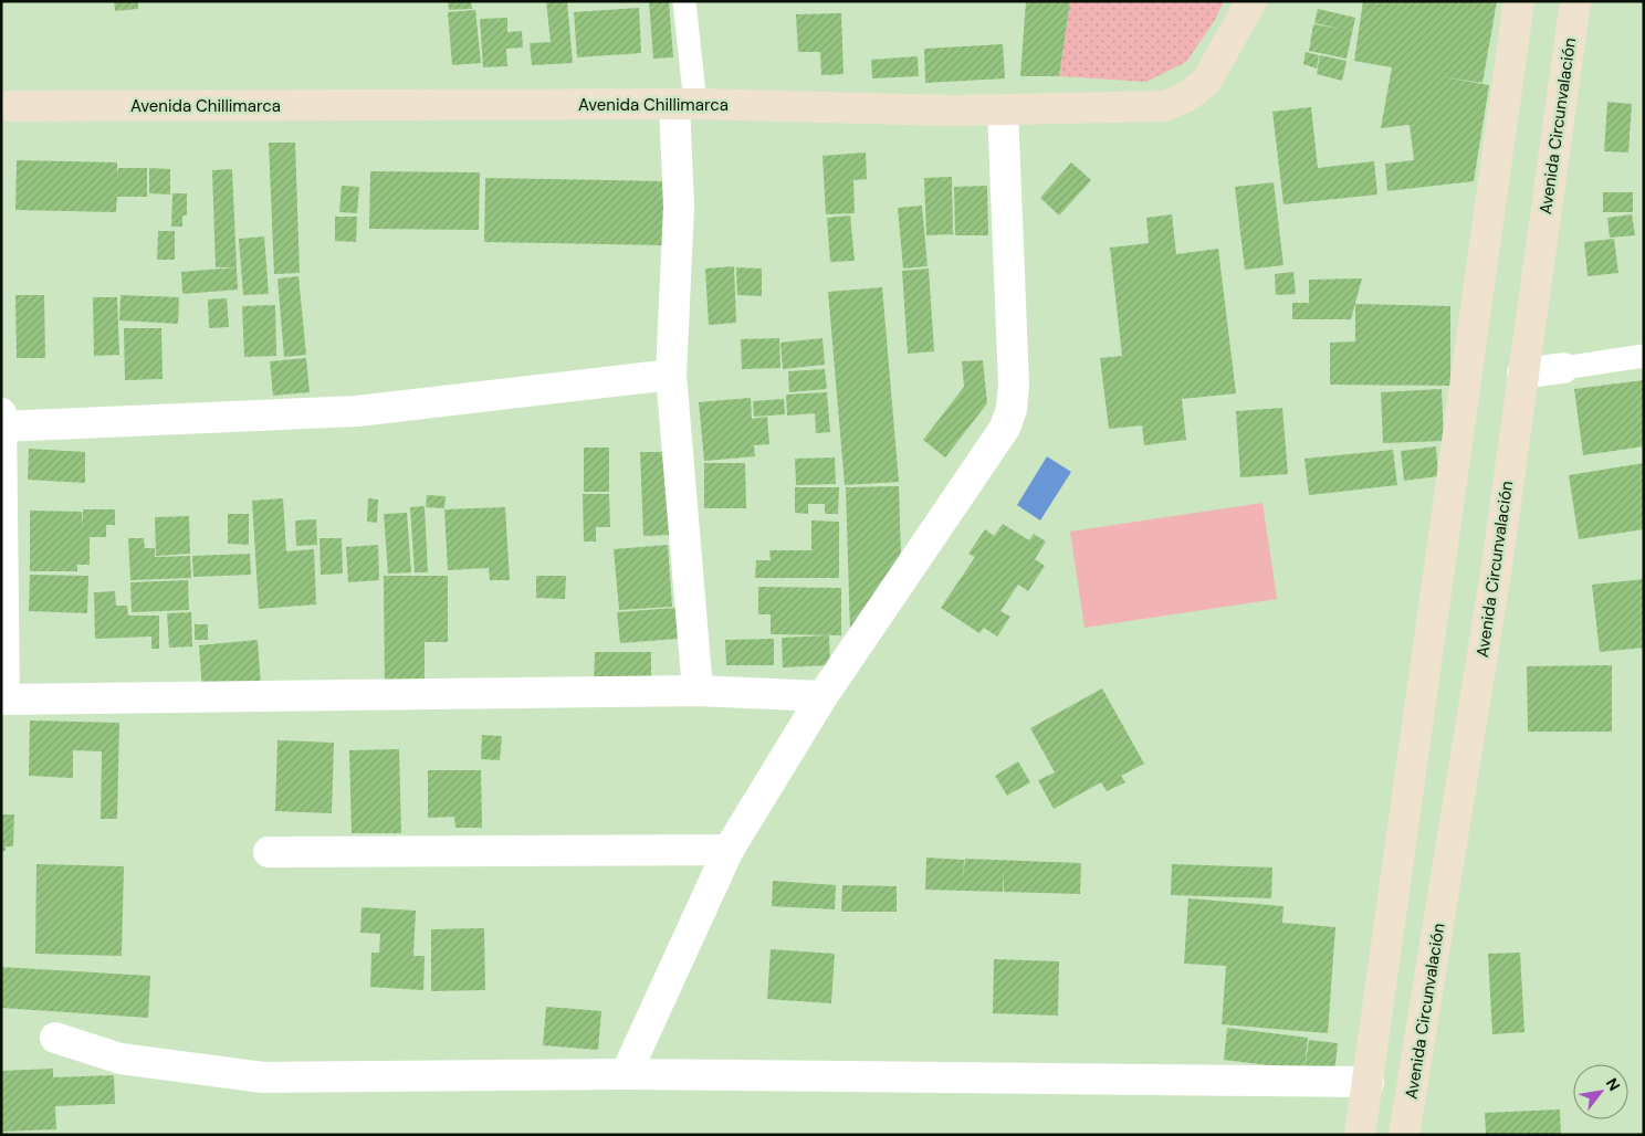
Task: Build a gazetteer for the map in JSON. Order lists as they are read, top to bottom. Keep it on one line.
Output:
{"streets":{"main road":["Avenida Chillimarca","Avenida Circunvalación"]},"north":"top right"}
